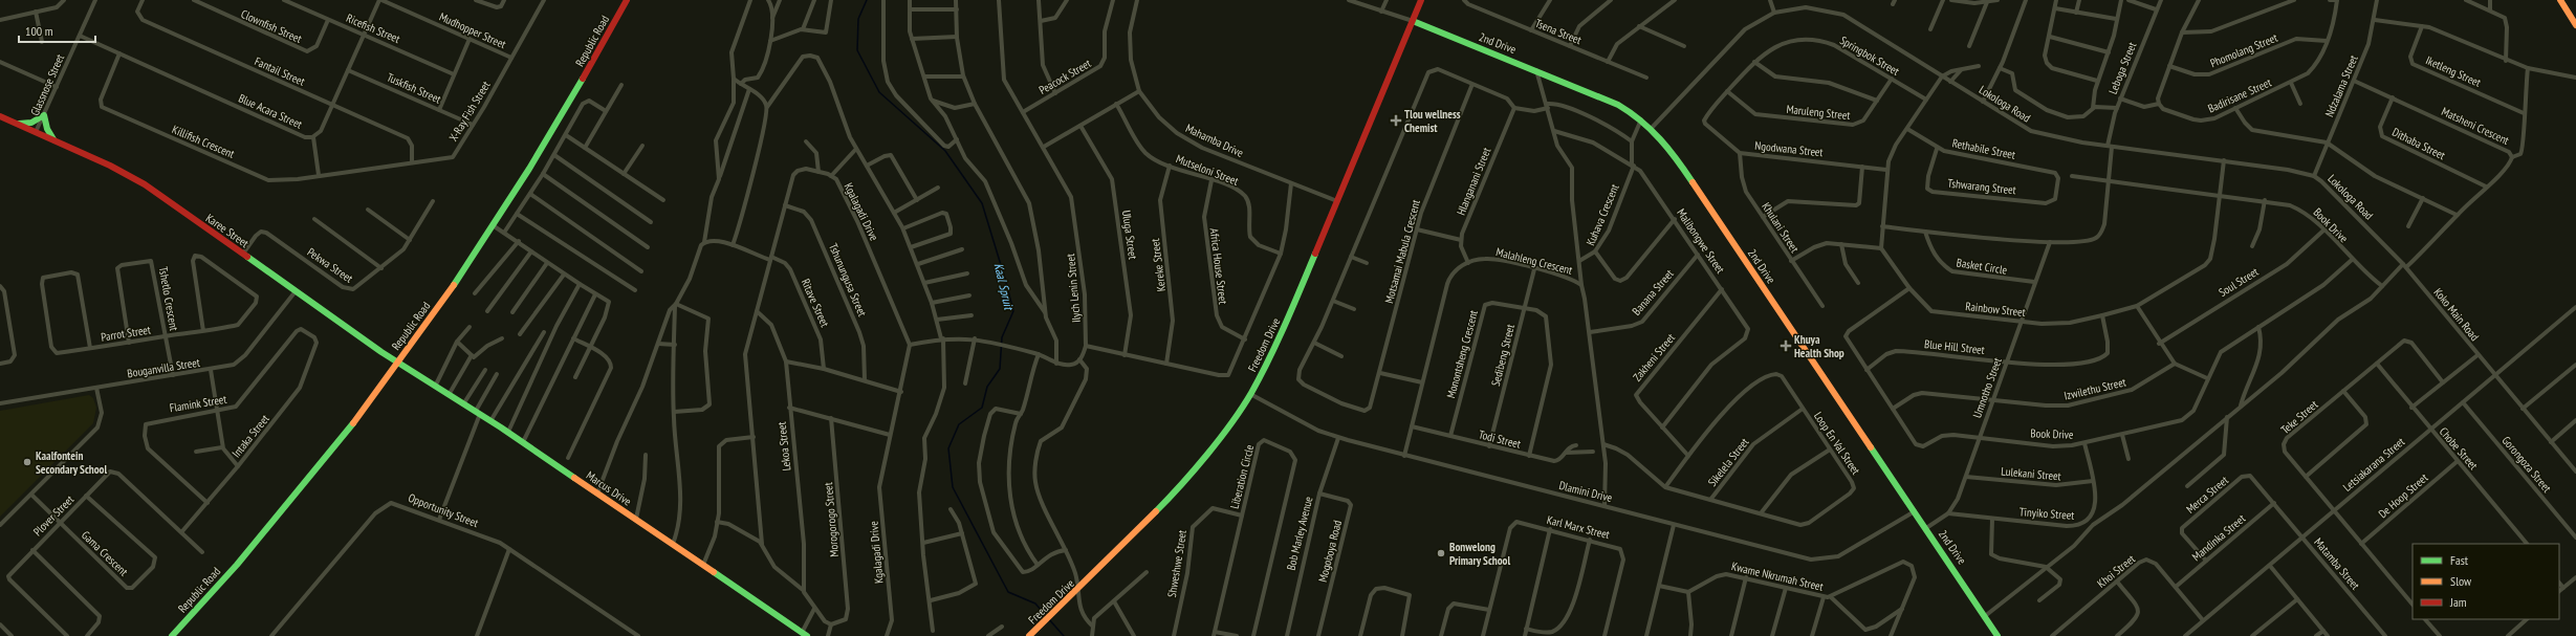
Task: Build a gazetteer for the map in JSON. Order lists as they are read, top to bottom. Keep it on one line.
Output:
{"streets":{"street":["Clownfish Street","Ricefish Street","Mudhopper Street","Tsena Street","Republic Road","2nd Drive","Phomolang Street","Springbok Street","Leboga Street","Fantail Street","Iketleng Street","Peacock Street","Glassnose Street","Ndzalama Street","Tuskfish Street","Badirisane Street","Lokologa Road","Blue Acara Street","X-Ray Fish Street","Maruleng Street","Matsheni Crescent","Mahamba Drive","Killifish Crescent","Dithaba Street","Ngodwana Street","Rethabile Street","Mutseloni Street","Hlanganani Street","Tshwarang Street","Kgalagadi Drive","Kuhava Crescent","Book Drive","Khulani Street","Karee Street","Uluga Street","Malibongwe Street","Motsamai Mabula Crescent","Malahleng Crescent","Pekwa Street","Kereke Street","Africa House Street","Basket Circle","Tshunungusa Street","Soul Street","Ilych Lenin Street","Banana Street","Tshetlo Crescent","Ritave Street","Rainbow Street","Koko Main Road","Parrot Street","Freedom Drive","Blue Hill Street","Monontsheng Crescent","Sedibeng Street","Zakheni Street","Bouganvilla Street","Umnotho Street","Izwilethu Street","Flamink Street","Teke Street","Intaka Street","Todi Street","Loop En Val Street","Lekoa Street","Chobe Street","Sikelela Street","Letsiakarana Street","Gorongoza Street","Lulekani Street","Liberation Circle","Marcus Drive","Dlamini Drive","Merca Street","De Hoop Street","Opportunity Street","Tinyiko Street","Plover Street","Morogorogo Street","Karl Marx Street","Bob Marley Avenue","Mandinka Street","Mogoboya Road","Gama Crescent","Shweshwe Street","Matamba Street","Khoi Street","Kwame Nkrumah Street"]},"crossings":[["Clownfish Street","Ricefish Street"],["Ricefish Street","Blue Acara Street"],["Mudhopper Street","Blue Acara Street"],["Mudhopper Street","X-Ray Fish Street"],["Republic Road","Karee Street"],["Republic Road","Marcus Drive"],["2nd Drive","Lokologa Road"],["2nd Drive","Freedom Drive"],["2nd Drive","Umnotho Street"],["2nd Drive","Dlamini Drive"],["Phomolang Street","Badirisane Street"],["Springbok Street","Maruleng Street"],["Springbok Street","Ngodwana Street"],["Leboga Street","Lokologa Road"],["Leboga Street","Book Drive"],["Leboga Street","Umnotho Street"],["Fantail Street","Blue Acara Street"],["Fantail Street","X-Ray Fish Street"],["Peacock Street","Ilych Lenin Street"],["Glassnose Street","Blue Acara Street"],["Glassnose Street","Karee Street"],["Ndzalama Street","Lokologa Road"],["Ndzalama Street","Matsheni Crescent"],["Tuskfish Street","Blue Acara Street"],["Tuskfish Street","X-Ray Fish Street"],["Lokologa Road","Matsheni Crescent"],["Lokologa Road","Rainbow Street"],["Lokologa Road","Koko Main Road"],["Blue Acara Street","Killifish Crescent"],["X-Ray Fish Street","Killifish Crescent"],["Matsheni Crescent","Dithaba Street"],["Matsheni Crescent","Koko Main Road"],["Mahamba Drive","Freedom Drive"],["Ngodwana Street","Khulani Street"],["Rethabile Street","Tshwarang Street"],["Mutseloni Street","Kereke Street"],["Mutseloni Street","Africa House Street"],["Kgalagadi Drive","Tshunungusa Street"],["Kgalagadi Drive","Ritave Street"],["Kgalagadi Drive","Lekoa Street"],["Kuhava Crescent","Malibongwe Street"],["Book Drive","Soul Street"],["Book Drive","Rainbow Street"],["Book Drive","Blue Hill Street"],["Book Drive","Umnotho Street"],["Book Drive","Izwilethu Street"],["Book Drive","Tinyiko Street"],["Karee Street","Pekwa Street"],["Karee Street","Bouganvilla Street"],["Karee Street","Marcus Drive"],["Malibongwe Street","Banana Street"],["Malibongwe Street","Zakheni Street"],["Malahleng Crescent","Banana Street"],["Malahleng Crescent","Sedibeng Street"],["Malahleng Crescent","Todi Street"],["Malahleng Crescent","Loop En Val Street"],["Malahleng Crescent","Dlamini Drive"],["Basket Circle","Umnotho Street"],["Tshetlo Crescent","Parrot Street"],["Tshetlo Crescent","Bouganvilla Street"],["Rainbow Street","Blue Hill Street"],["Rainbow Street","Umnotho Street"],["Koko Main Road","Letsiakarana Street"],["Freedom Drive","Dlamini Drive"],["Blue Hill Street","Umnotho Street"],["Monontsheng Crescent","Sedibeng Street"],["Monontsheng Crescent","Todi Street"],["Sedibeng Street","Todi Street"],["Zakheni Street","Loop En Val Street"],["Umnotho Street","Izwilethu Street"],["Umnotho Street","Lulekani Street"],["Umnotho Street","Tinyiko Street"],["Flamink Street","Intaka Street"],["Teke Street","Chobe Street"],["Teke Street","Letsiakarana Street"],["Teke Street","De Hoop Street"],["Intaka Street","Plover Street"],["Loop En Val Street","Sikelela Street"],["Chobe Street","Letsiakarana Street"],["Chobe Street","De Hoop Street"],["Letsiakarana Street","Gorongoza Street"],["Letsiakarana Street","Matamba Street"],["Letsiakarana Street","Khoi Street"],["Lulekani Street","Tinyiko Street"],["Liberation Circle","Shweshwe Street"],["Dlamini Drive","Bob Marley Avenue"],["Merca Street","Mandinka Street"],["Merca Street","Matamba Street"],["Plover Street","Gama Crescent"],["Bob Marley Avenue","Mogoboya Road"],["Mandinka Street","Matamba Street"],["Mandinka Street","Khoi Street"]],"water":["Kaal Spruit"],"places":{"health":["Tlou wellness Chemist","Khuya Health Shop"],"other":["Kaalfontein Secondary School","Bonwelong Primary School"]},"legend":["Fast","Slow","Jam"],"scale_bar":"100 m"}
